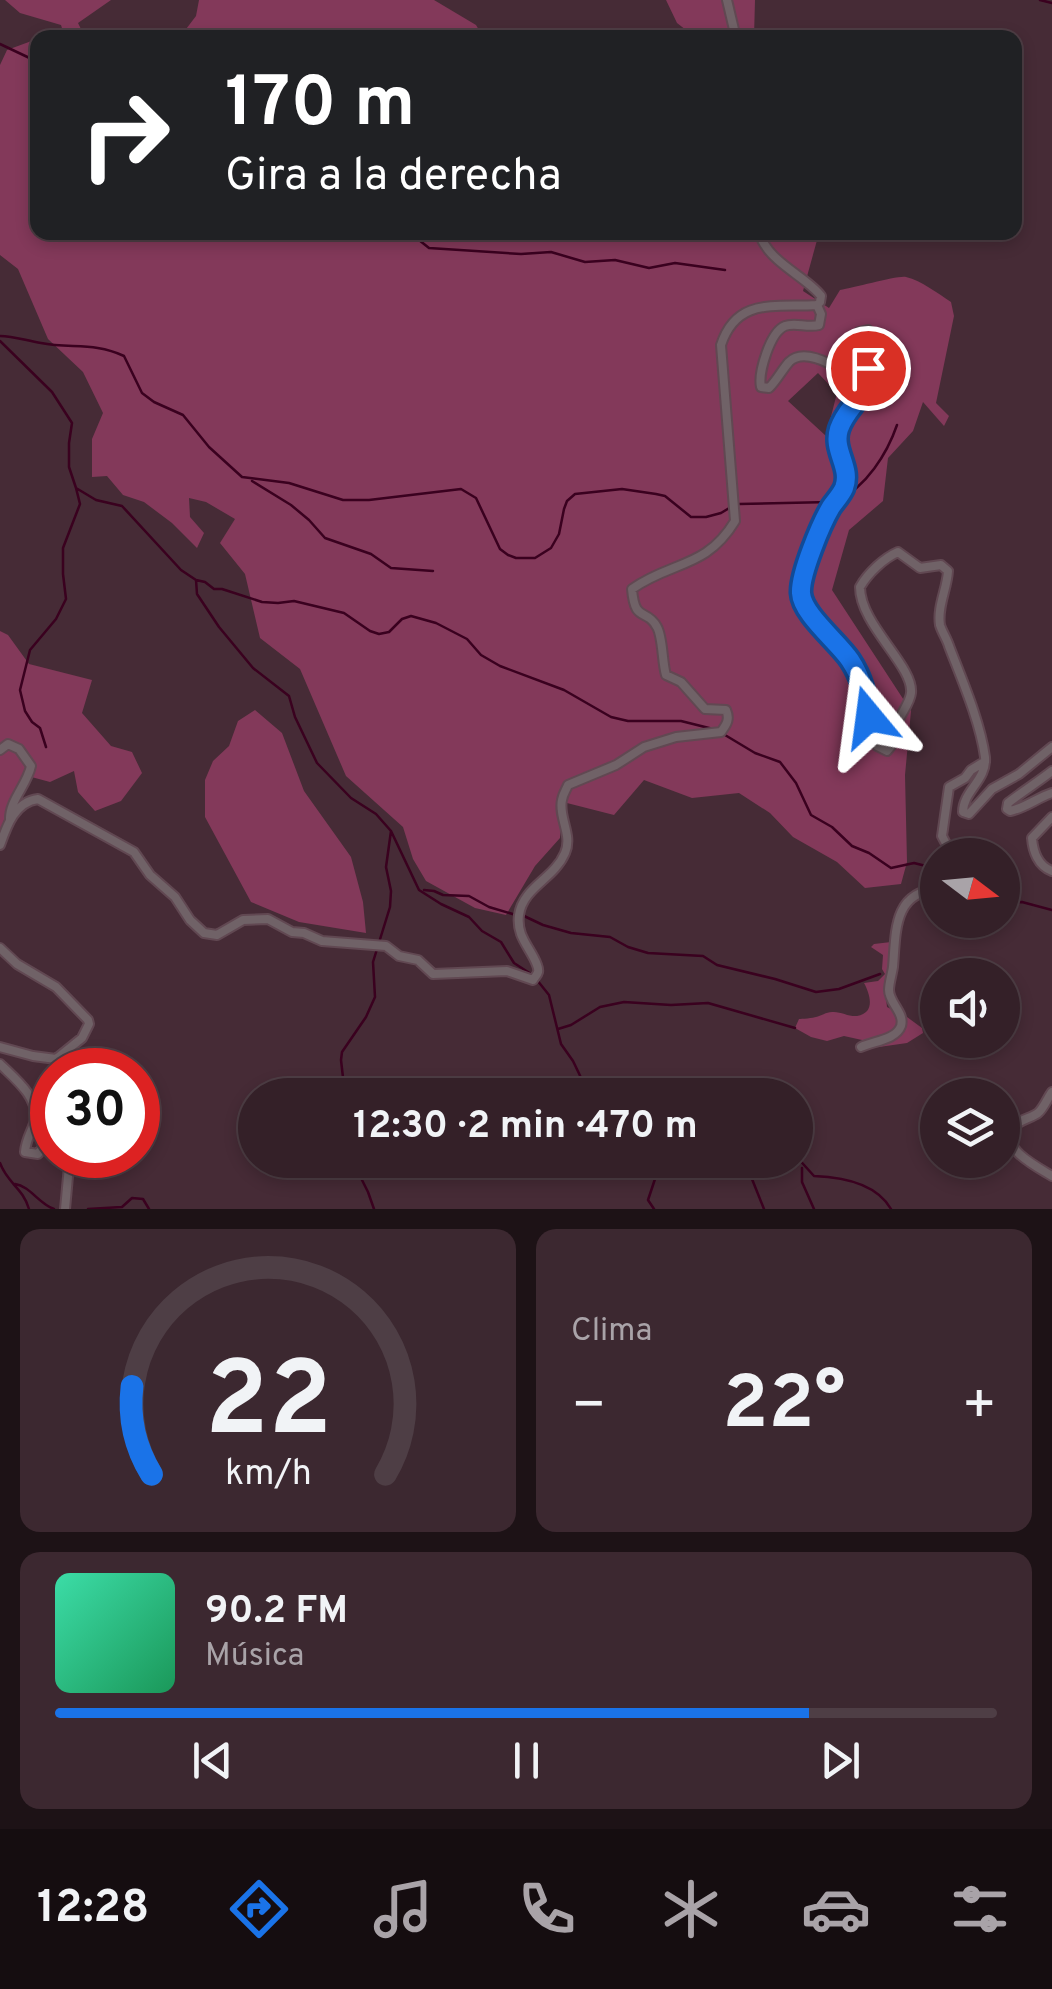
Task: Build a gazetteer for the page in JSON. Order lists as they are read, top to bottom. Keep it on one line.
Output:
{"north":"right","page":{"turn":["170 m","Gira a la derecha"],"limit":"30","trip":"12:30 · 2 min · 470 m","tile":"Clima","heat":["−","22°","+"],"song":["90.2 FM","Música"],"tabs":"12:28","gauge":["22","km/h"]}}
